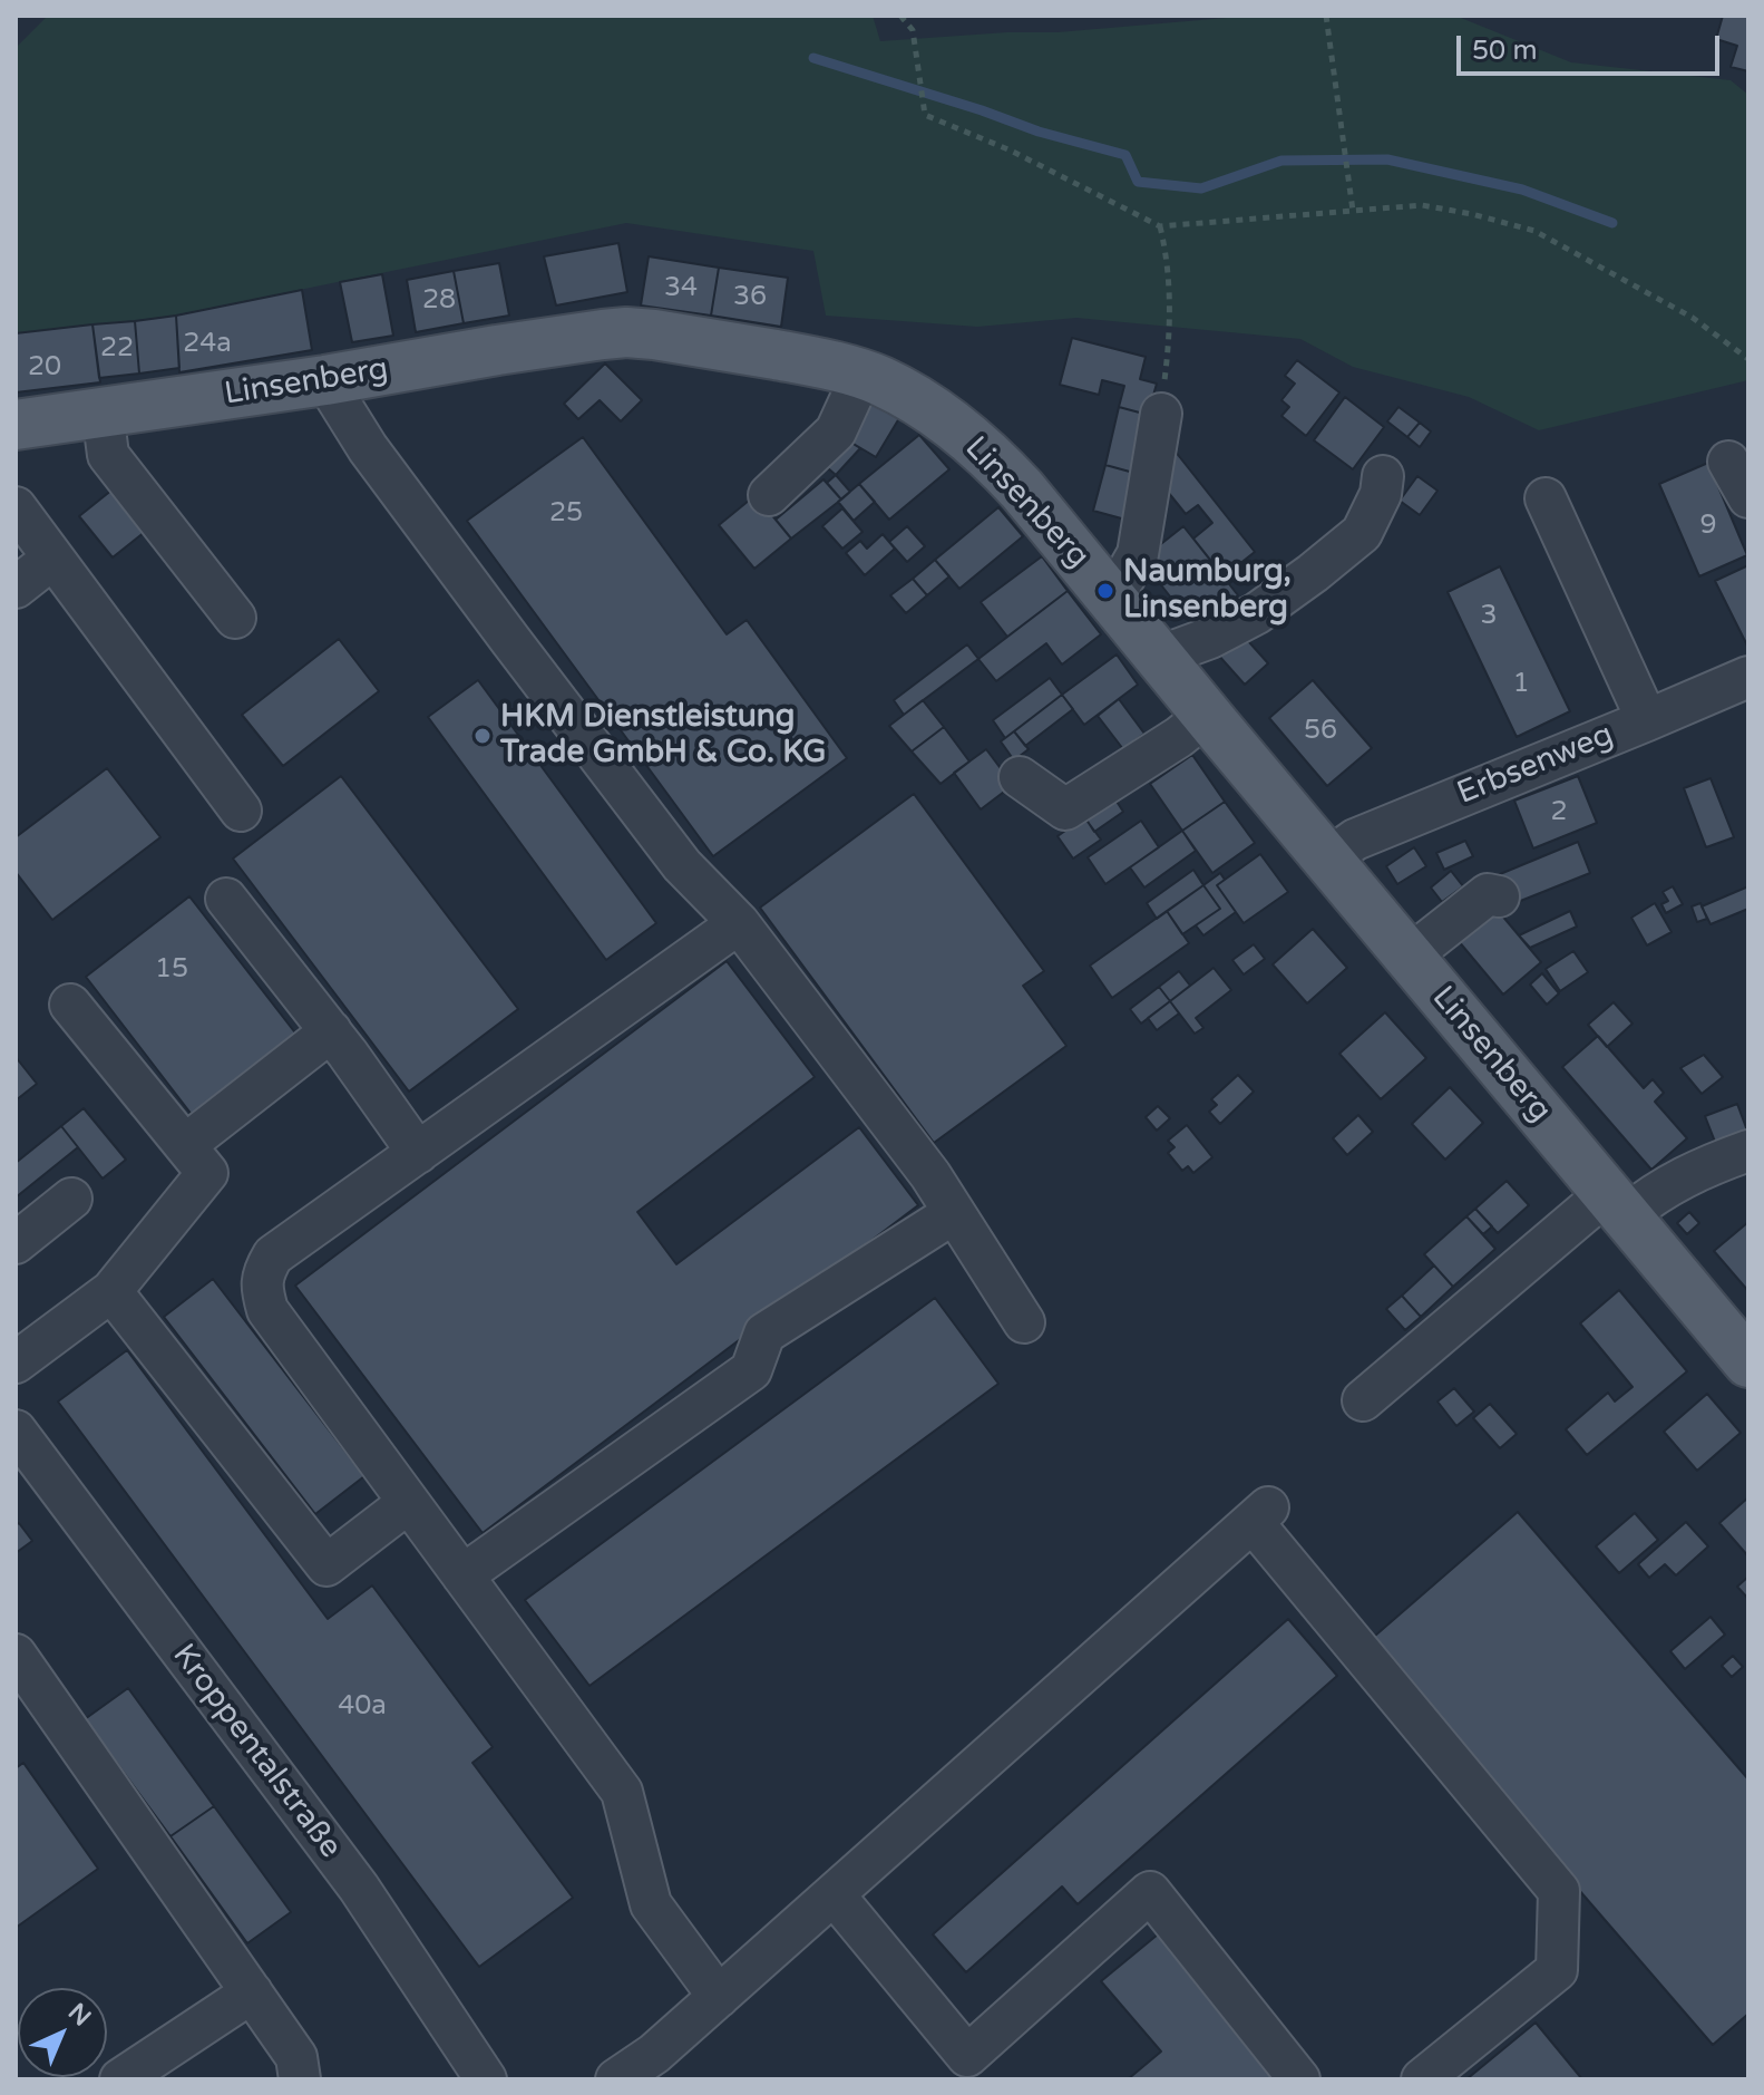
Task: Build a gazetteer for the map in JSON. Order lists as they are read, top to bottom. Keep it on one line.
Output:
{"streets":{"main road":["Linsenberg"],"street":["Erbsenweg","Kroppentalstraße"]},"crossings":[["Linsenberg","Erbsenweg"]],"places":["Naumburg, Linsenberg","HKM Dienstleistung Trade GmbH & Co. KG"],"house_numbers":["34","36","28","24a","22","20","25","9","3","1","56","2","15","40a"],"scale_bar":"50 m","north":"top right"}
